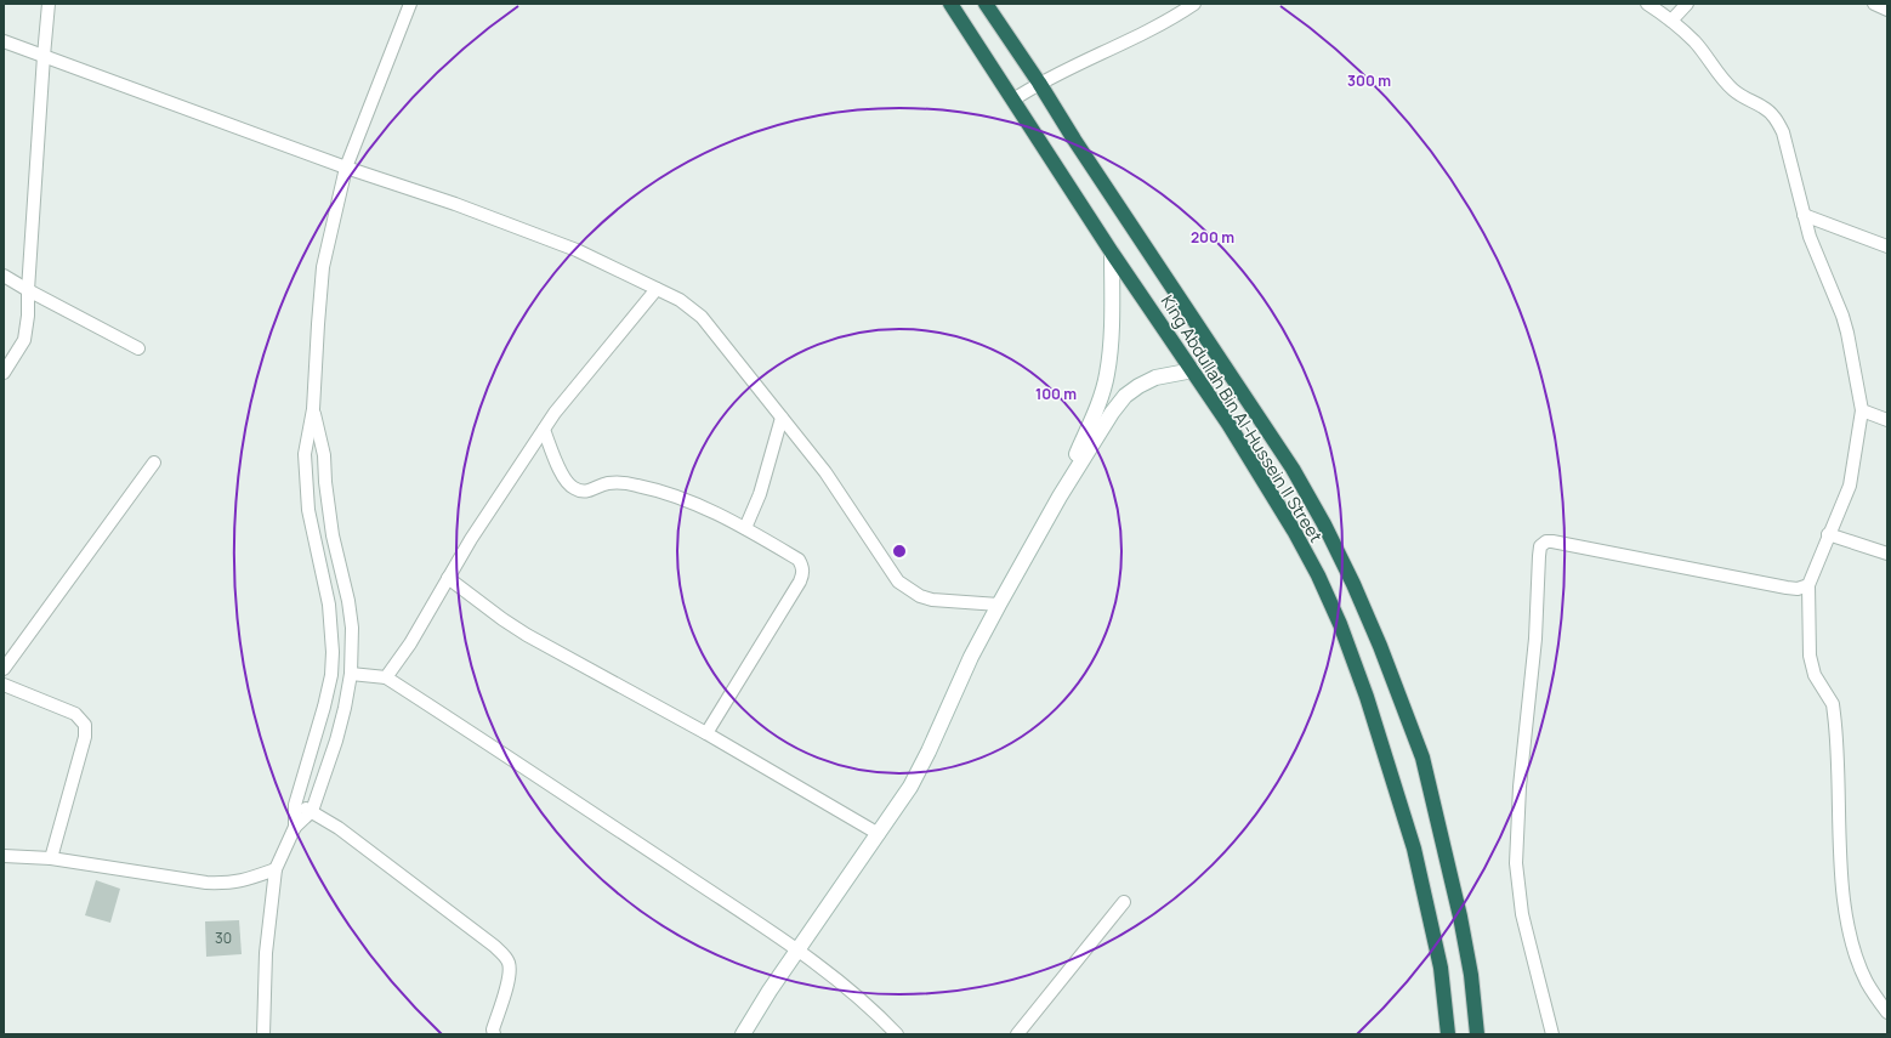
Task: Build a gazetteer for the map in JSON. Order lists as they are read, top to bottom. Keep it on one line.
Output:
{"streets":{"highway":["King Abdullah Bin Al-Hussein II Street"]},"house_numbers":["30"],"rings":["300 m","200 m","100 m"]}
